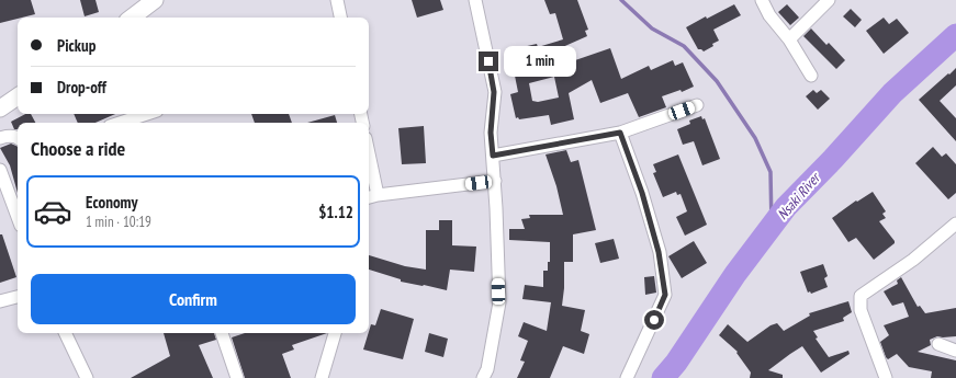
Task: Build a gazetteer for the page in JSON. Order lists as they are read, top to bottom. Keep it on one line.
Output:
{"water":["Nsaki River"],"page":{"banner":["Pickup","Drop-off"],"bubble":"1 min","heading":"Choose a ride","list":[{"name":"Economy","note":"1 min · 10:19","value":"$1.12"}],"buttons":"Confirm"}}
